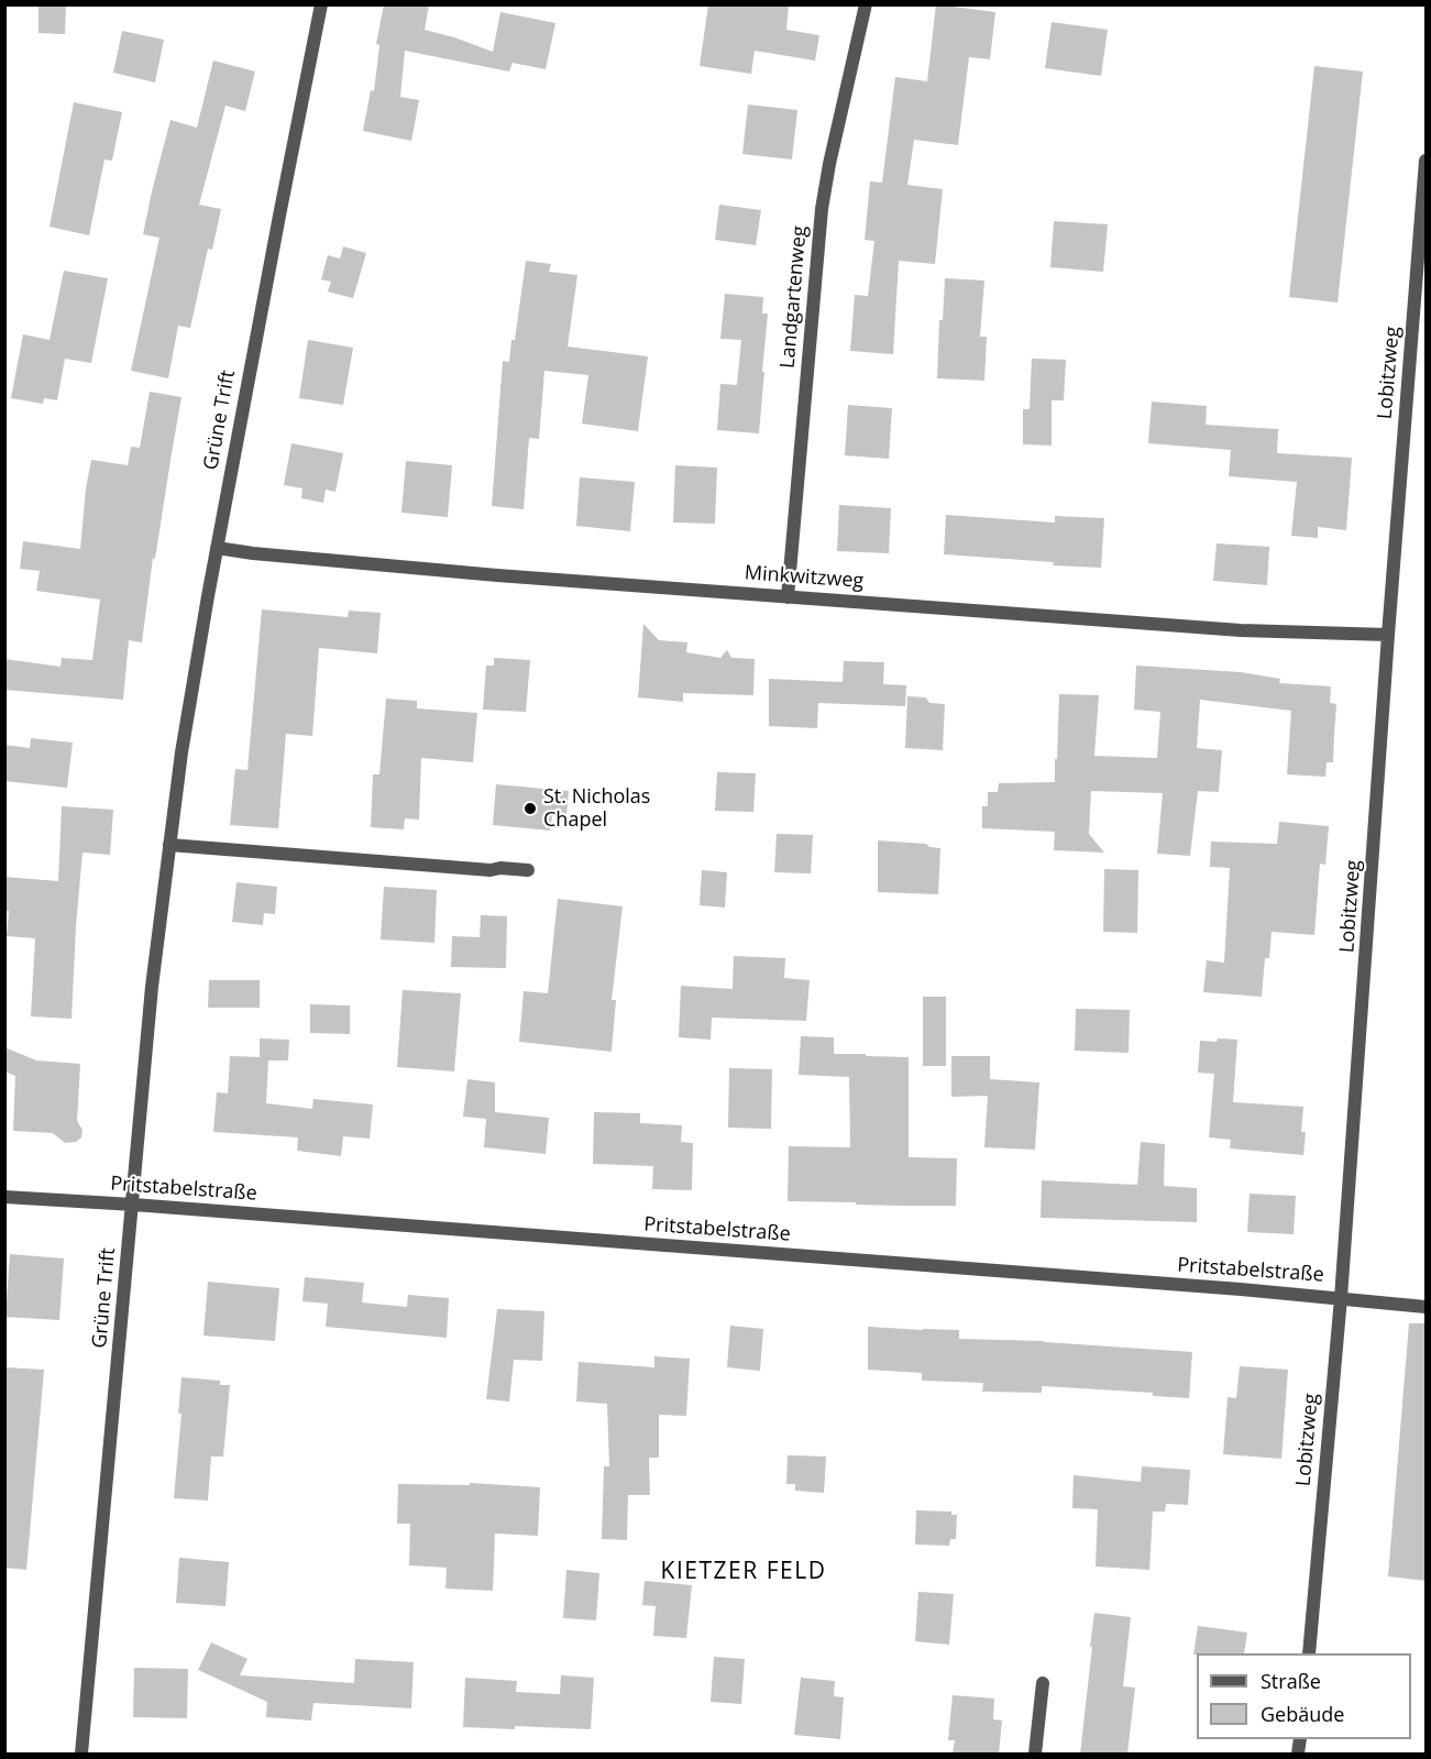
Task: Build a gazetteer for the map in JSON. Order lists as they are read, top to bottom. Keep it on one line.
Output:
{"streets":{"street":["Landgartenweg","Lobitzweg","Grüne Trift","Minkwitzweg","Pritstabelstraße"]},"crossings":[["Landgartenweg","Minkwitzweg"],["Lobitzweg","Minkwitzweg"],["Lobitzweg","Pritstabelstraße"],["Grüne Trift","Minkwitzweg"],["Grüne Trift","Pritstabelstraße"]],"districts":["KIETZER FELD"],"places":["St. Nicholas Chapel"],"legend":["Straße","Gebäude"]}
